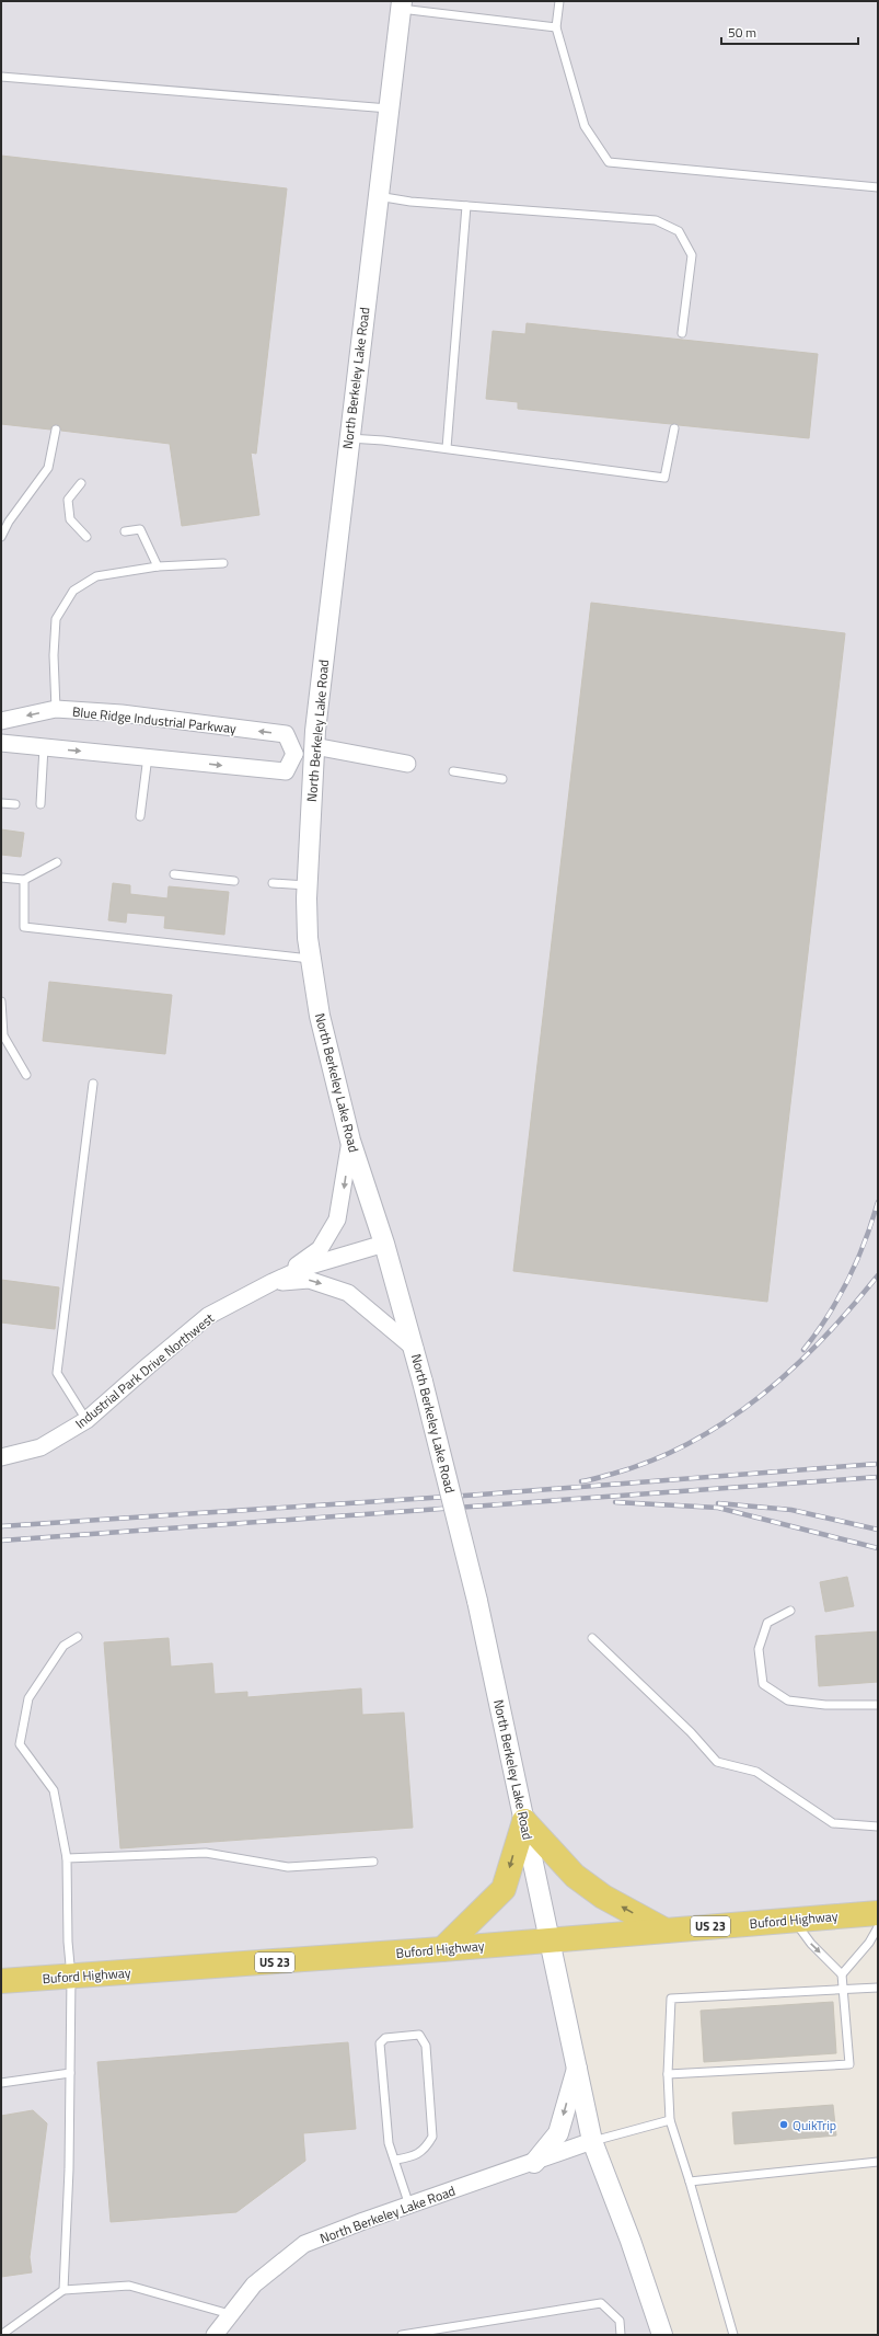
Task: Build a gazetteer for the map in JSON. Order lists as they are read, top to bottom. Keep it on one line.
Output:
{"streets":{"main road":["Buford Highway","US 23"],"street":["North Berkeley Lake Road","Blue Ridge Industrial Parkway","Industrial Park Drive Northwest"]},"crossings":[["North Berkeley Lake Road","Blue Ridge Industrial Parkway"],["North Berkeley Lake Road","Industrial Park Drive Northwest"],["North Berkeley Lake Road","Buford Highway"]],"places":["QuikTrip"],"scale_bar":"50 m"}
